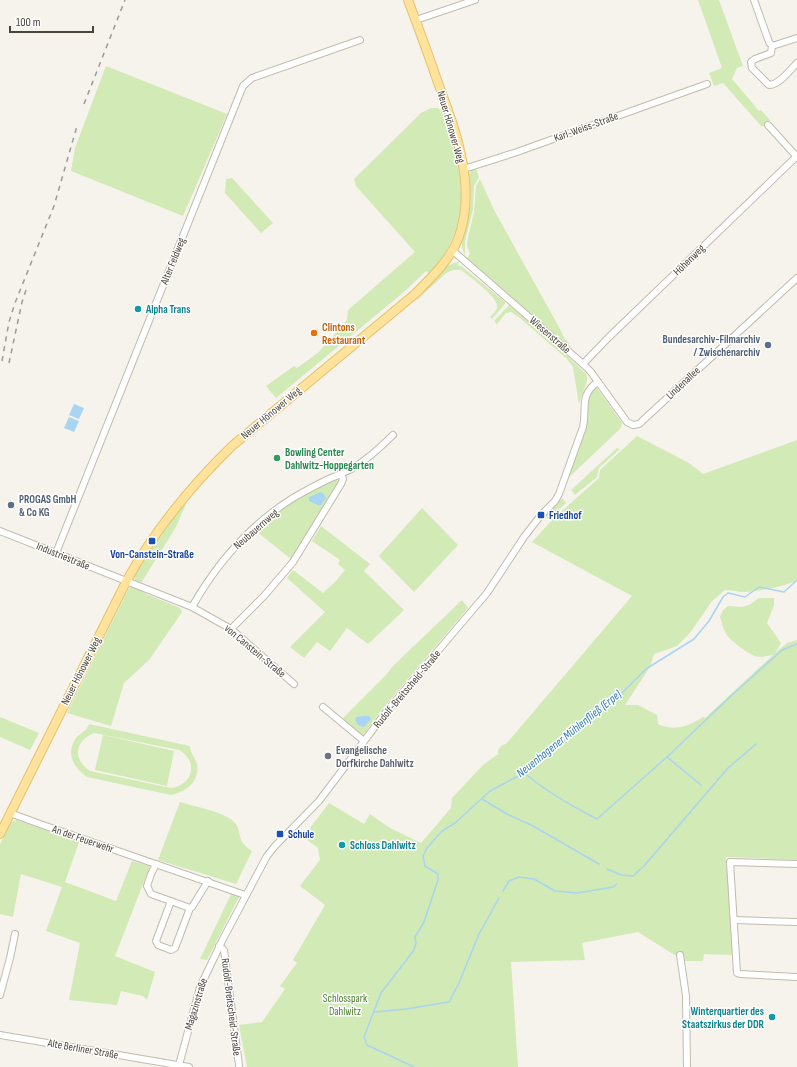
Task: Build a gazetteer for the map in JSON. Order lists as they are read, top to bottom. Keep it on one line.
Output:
{"streets":{"main road":["Neuer Hönower Weg"],"street":["Karl-Weiss-Straße","Höhenweg","Alter Feldweg","Wiesenstraße","Lindenallee","Neubauernweg","Industriestraße","von Canstein-Straße","Rudolf-Breitscheid-Straße","An der Feuerwehr","Magazinstraße","Alte Berliner Straße"]},"crossings":[["Neuer Hönower Weg","Karl-Weiss-Straße"],["Neuer Hönower Weg","Wiesenstraße"],["Neuer Hönower Weg","Industriestraße"],["Neuer Hönower Weg","von Canstein-Straße"],["Neuer Hönower Weg","An der Feuerwehr"],["Höhenweg","Wiesenstraße"],["Alter Feldweg","Industriestraße"],["Wiesenstraße","Lindenallee"],["Wiesenstraße","Rudolf-Breitscheid-Straße"],["Neubauernweg","von Canstein-Straße"],["Industriestraße","von Canstein-Straße"],["Rudolf-Breitscheid-Straße","An der Feuerwehr"],["Rudolf-Breitscheid-Straße","Magazinstraße"],["Magazinstraße","Alte Berliner Straße"]],"water":["Neuenhagener Mühlenfließ (Erpe)"],"parks":["Schlosspark Dahlwitz"],"places":{"other":["Alpha Trans","Clintons Restaurant","Bundesarchiv-Filmarchiv / Zwischenarchiv","Bowling Center Dahlwitz-Hoppegarten","PROGAS GmbH & Co KG","Evangelische Dorfkirche Dahlwitz","Schloss Dahlwitz","Winterquartier des Staatszirkus der DDR"],"transit":["Friedhof","Von-Canstein-Straße","Schule"]},"scale_bar":"100 m"}
